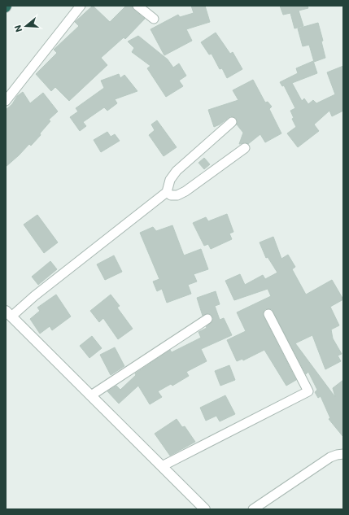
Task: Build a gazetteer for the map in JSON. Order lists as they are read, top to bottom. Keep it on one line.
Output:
{"north":"left"}
